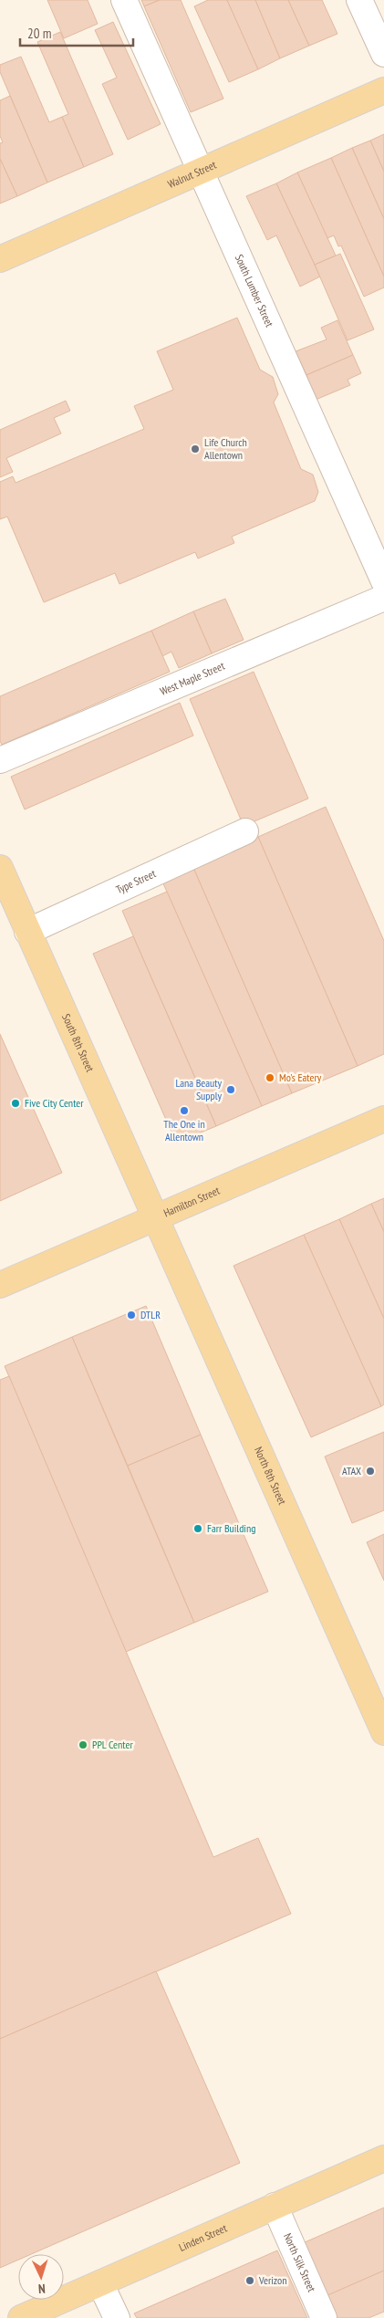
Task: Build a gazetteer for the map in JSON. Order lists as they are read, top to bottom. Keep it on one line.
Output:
{"streets":{"main road":["Walnut Street","South 8th Street","Hamilton Street","North 8th Street","Linden Street"],"lane":["South Lumber Street","West Maple Street","Type Street","North Silk Street"]},"crossings":[["Walnut Street","South Lumber Street"],["Type Street","South 8th Street"],["South 8th Street","Hamilton Street"],["South 8th Street","North 8th Street"],["Hamilton Street","North 8th Street"],["Linden Street","North Silk Street"]],"places":["Life Church Allentown","Mo's Eatery","Lana Beauty Supply","Five City Center","The One in Allentown","DTLR","ATAX","Farr Building","PPL Center","Verizon"],"scale_bar":"20 m","north":"bottom"}
